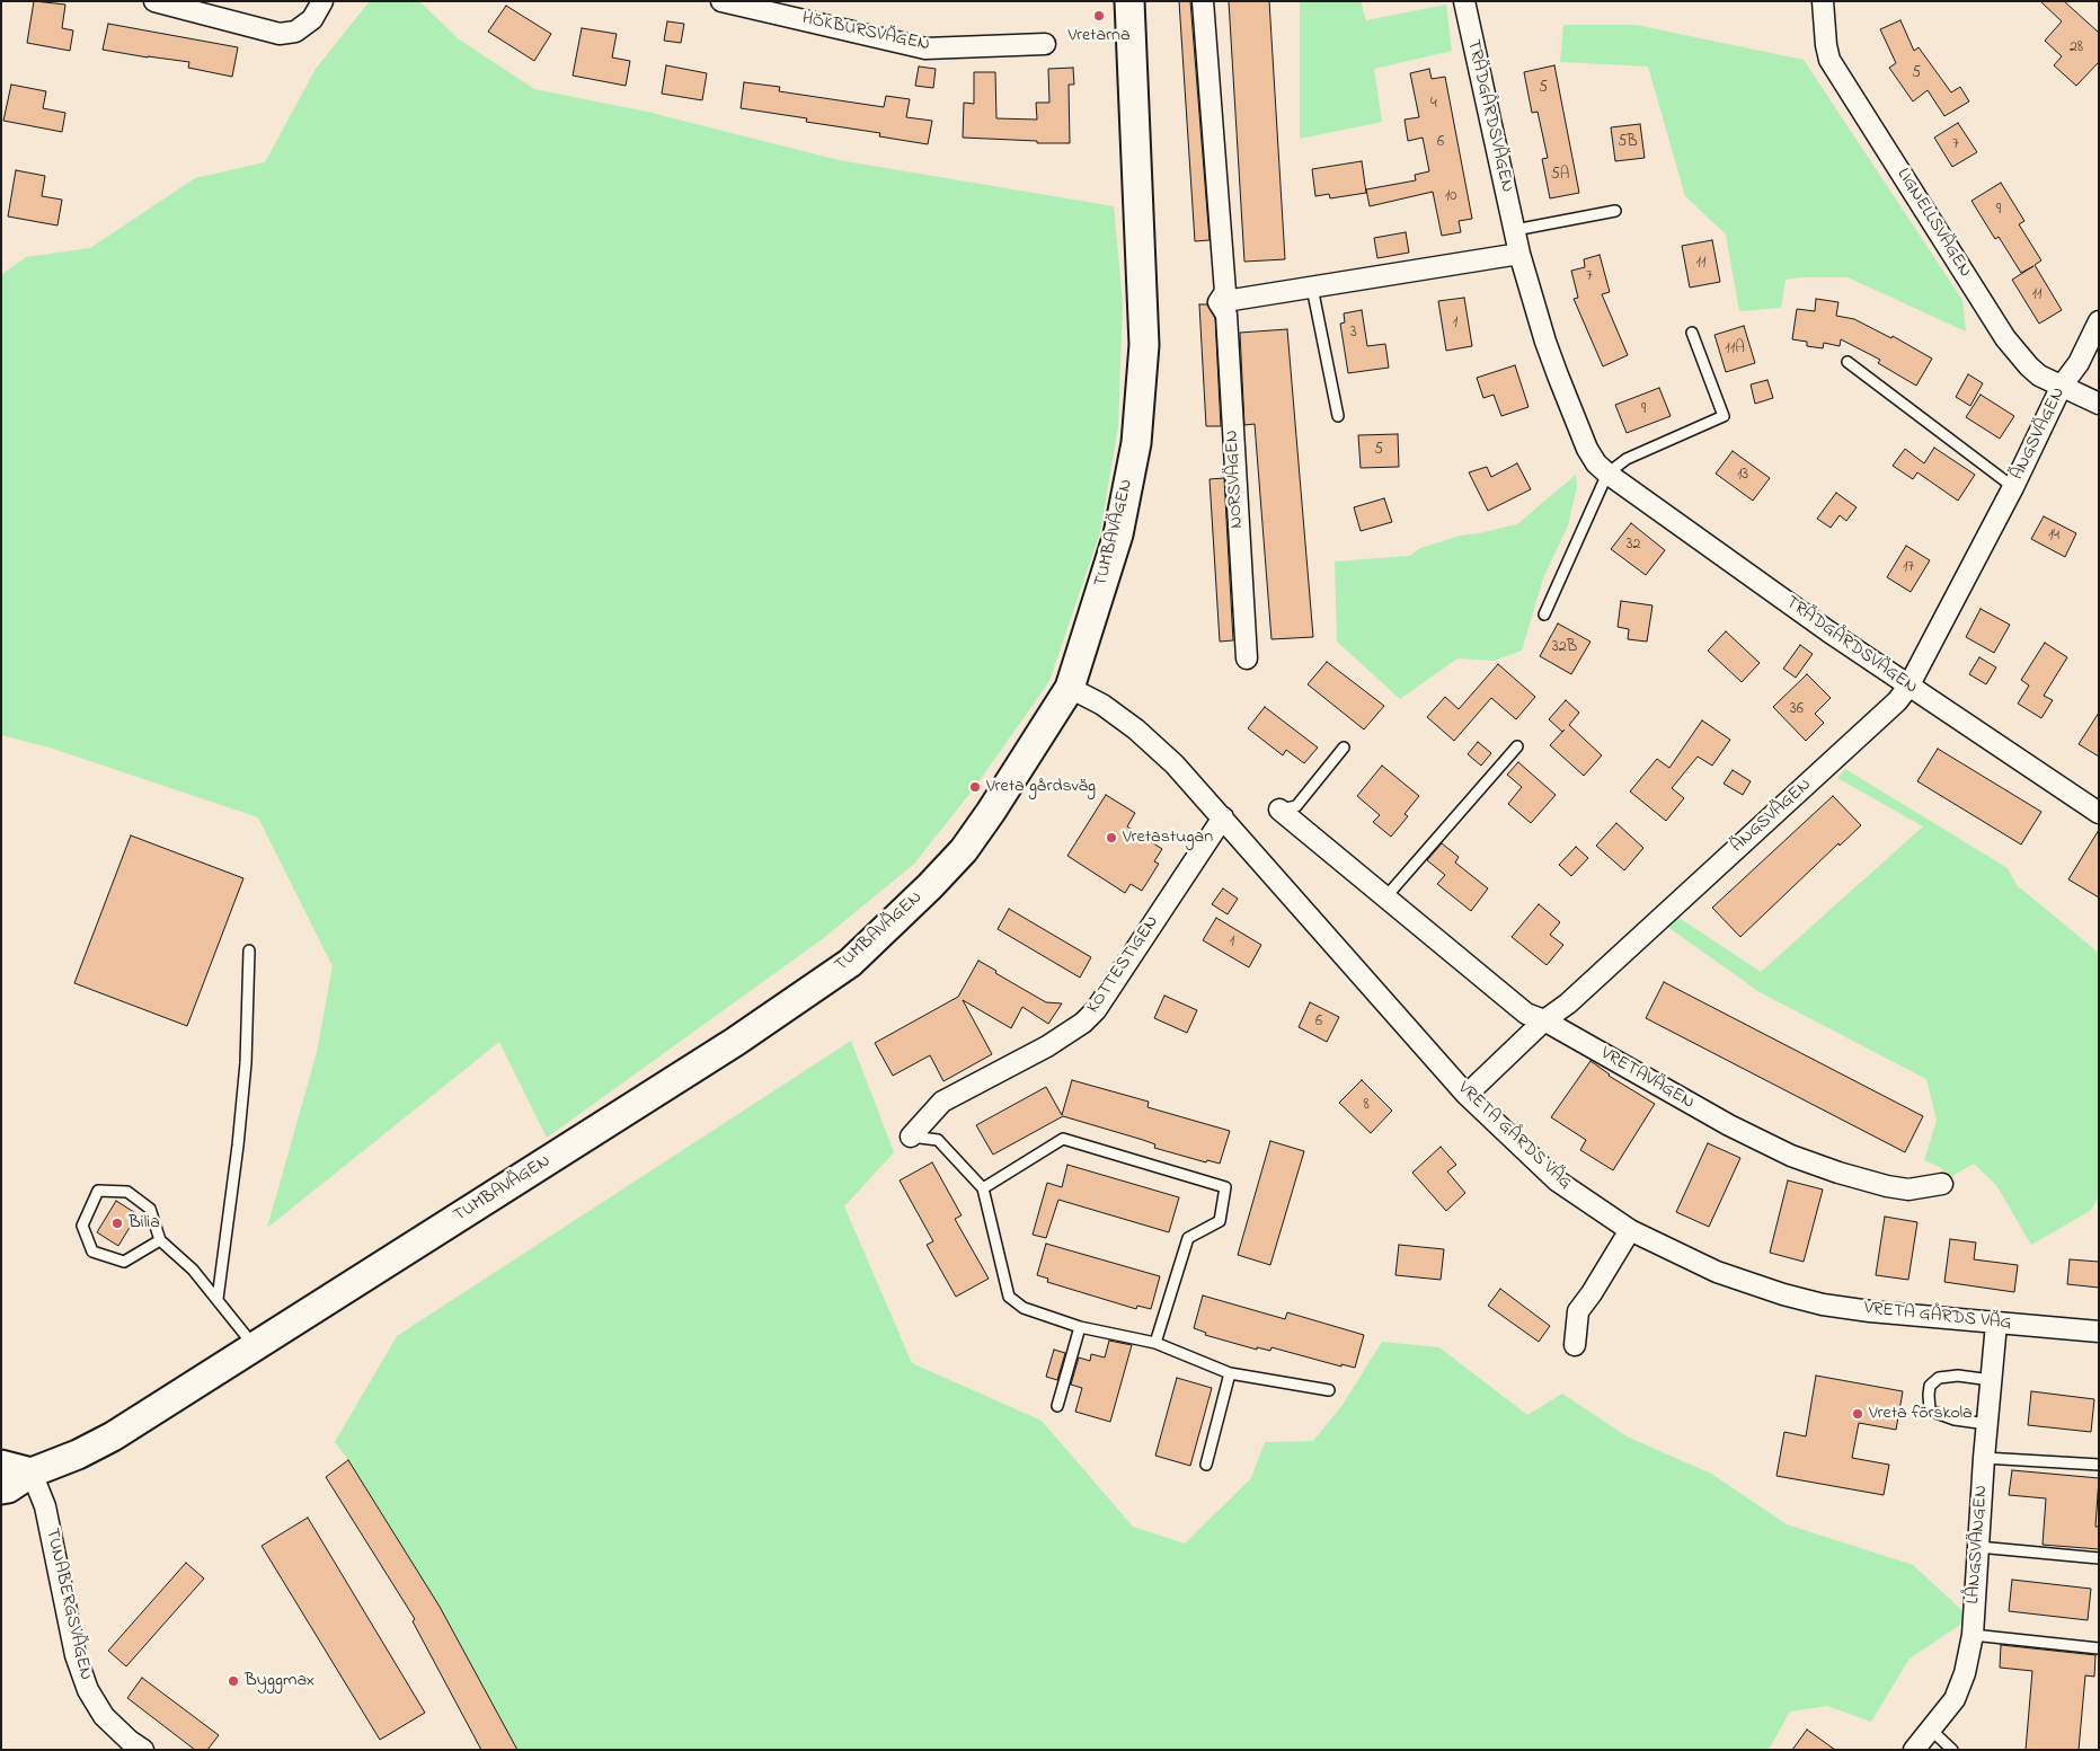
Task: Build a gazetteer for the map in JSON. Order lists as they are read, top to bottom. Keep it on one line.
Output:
{"streets":{"main road":["TUMBAVÄGEN"],"street":["HÖKBURSVÄGEN","TRÄDGÅRDSVÄGEN","LIGNELLSVÄGEN","ÄNGSVÄGEN","NORSVÄGEN","KOTTESTIGEN","VRETAVÄGEN","VRETA GÅRDS VÄG","LÅNGSVÄNGEN","TUNABERGSVÄGEN"]},"crossings":[["TRÄDGÅRDSVÄGEN","ÄNGSVÄGEN"],["LIGNELLSVÄGEN","ÄNGSVÄGEN"],["ÄNGSVÄGEN","VRETAVÄGEN"],["ÄNGSVÄGEN","VRETA GÅRDS VÄG"],["TUMBAVÄGEN","VRETA GÅRDS VÄG"],["TUMBAVÄGEN","TUNABERGSVÄGEN"],["KOTTESTIGEN","VRETA GÅRDS VÄG"],["VRETA GÅRDS VÄG","LÅNGSVÄNGEN"]],"places":["Vretarna","Vreta gårdsväg","Vretastugan","Bilia","Vreta förskola","Byggmax"],"house_numbers":["28","5","5","4","6","5B","7","5A","10","9","11","7","11","1","3","11A","9","5","13","14","32","17","32B","36","1","6","8"]}
